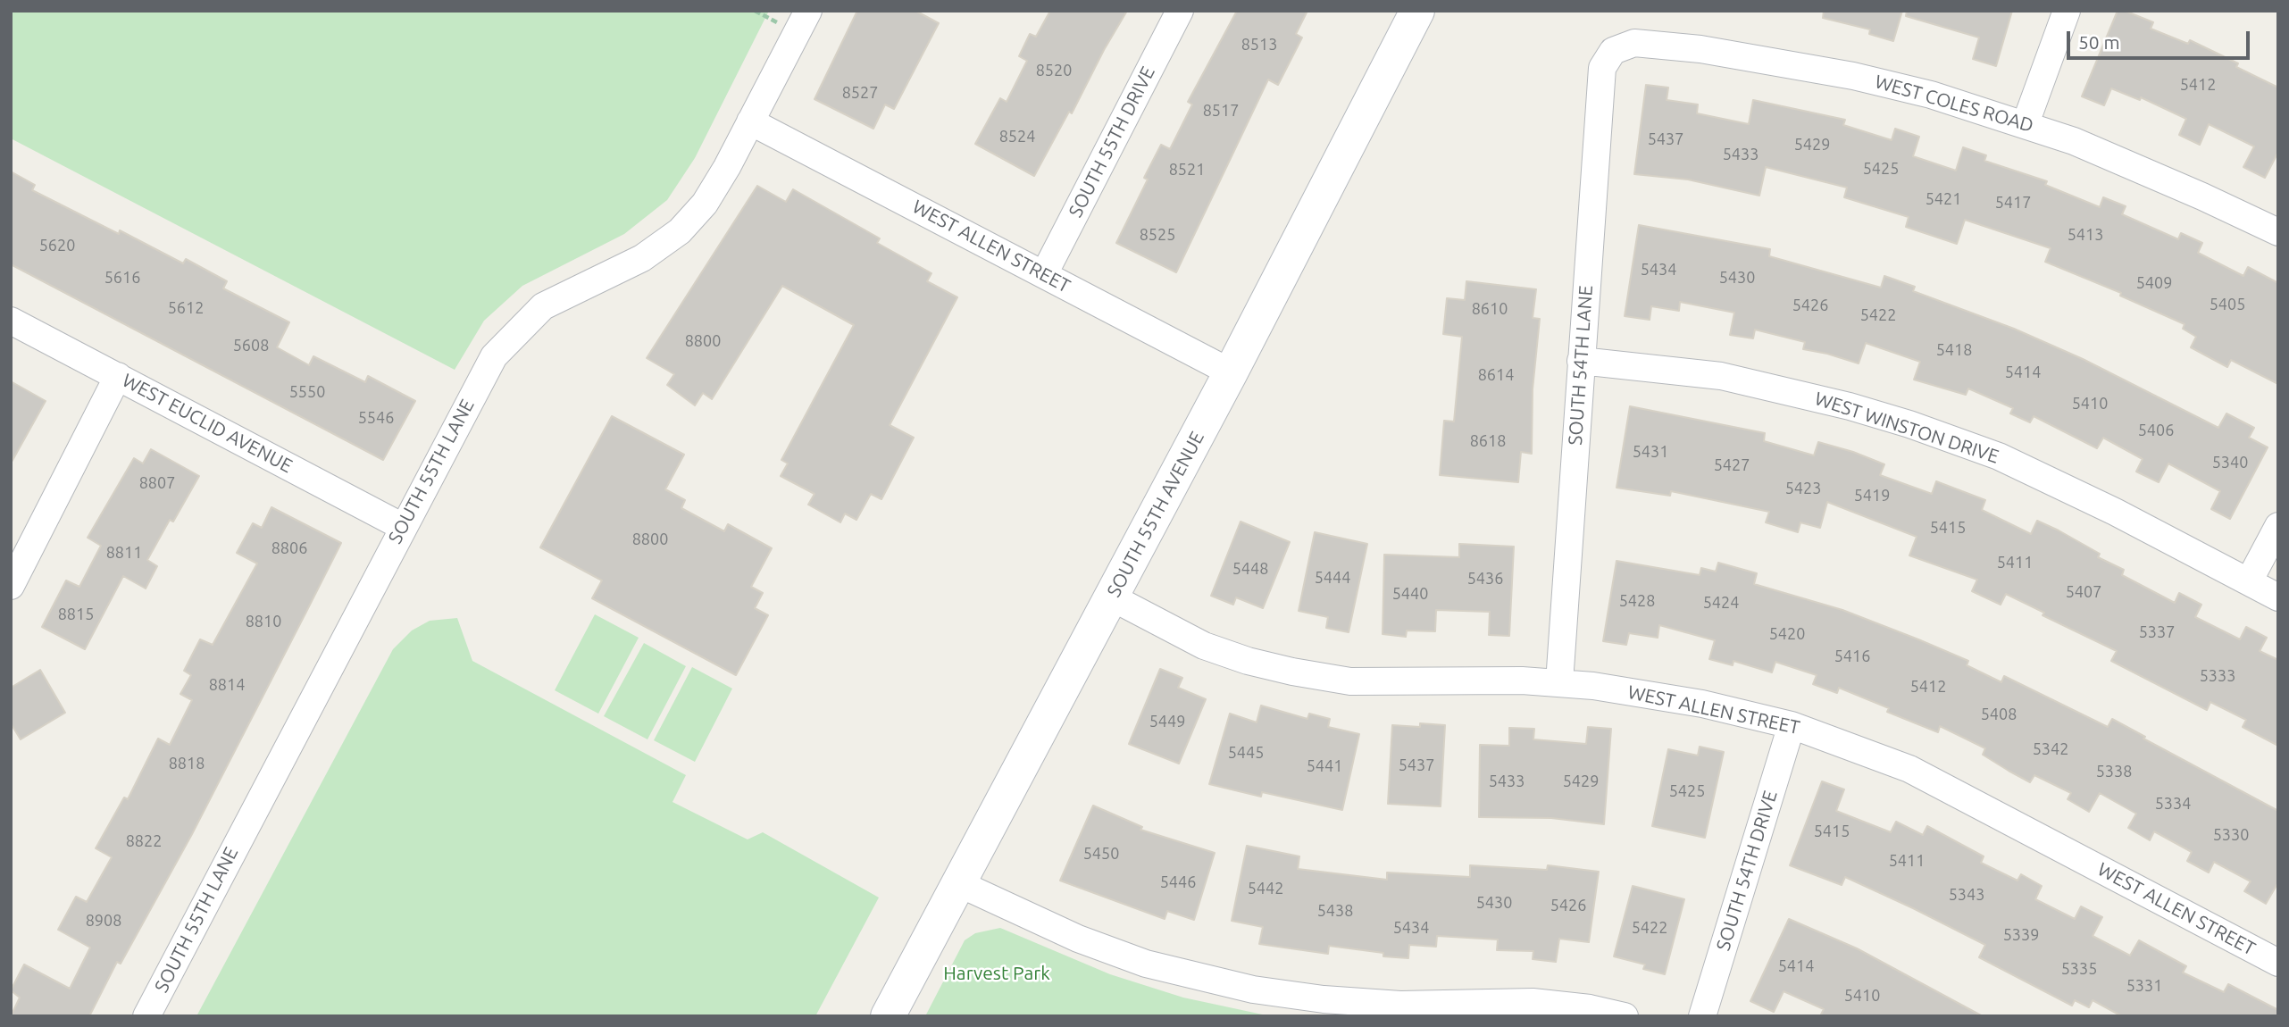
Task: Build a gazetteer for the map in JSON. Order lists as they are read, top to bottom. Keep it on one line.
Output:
{"streets":{"street":["WEST COLES ROAD","SOUTH 55TH DRIVE","WEST ALLEN STREET","SOUTH 54TH LANE","WEST EUCLID AVENUE","WEST WINSTON DRIVE","SOUTH 55TH LANE","SOUTH 55TH AVENUE","SOUTH 54TH DRIVE"]},"crossings":[["WEST COLES ROAD","SOUTH 54TH LANE"],["SOUTH 55TH DRIVE","WEST ALLEN STREET"],["WEST ALLEN STREET","SOUTH 54TH LANE"],["WEST ALLEN STREET","SOUTH 55TH LANE"],["WEST ALLEN STREET","SOUTH 55TH AVENUE"],["WEST ALLEN STREET","SOUTH 54TH DRIVE"],["SOUTH 54TH LANE","WEST WINSTON DRIVE"],["WEST EUCLID AVENUE","SOUTH 55TH LANE"]],"parks":["Harvest Park"],"house_numbers":["8513","8520","5412","8527","8517","8524","5437","5429","5433","5425","8521","5421","5417","8525","5413","5620","5434","5616","5430","5409","5405","5426","5612","8610","5422","8800","5608","5418","5414","8614","5550","5410","5546","5406","8618","5431","5340","5427","8807","5423","5419","5415","8800","8806","8811","5411","5448","5444","5436","5407","5440","5428","5424","8815","8810","5337","5420","5416","5333","8814","5412","5408","5449","5342","5445","8818","5437","5441","5338","5433","5429","5425","5334","5415","5330","8822","5450","5411","5446","5442","5343","5430","5426","5438","8908","5434","5422","5339","5414","5335","5331","5410"],"scale_bar":"50 m"}
